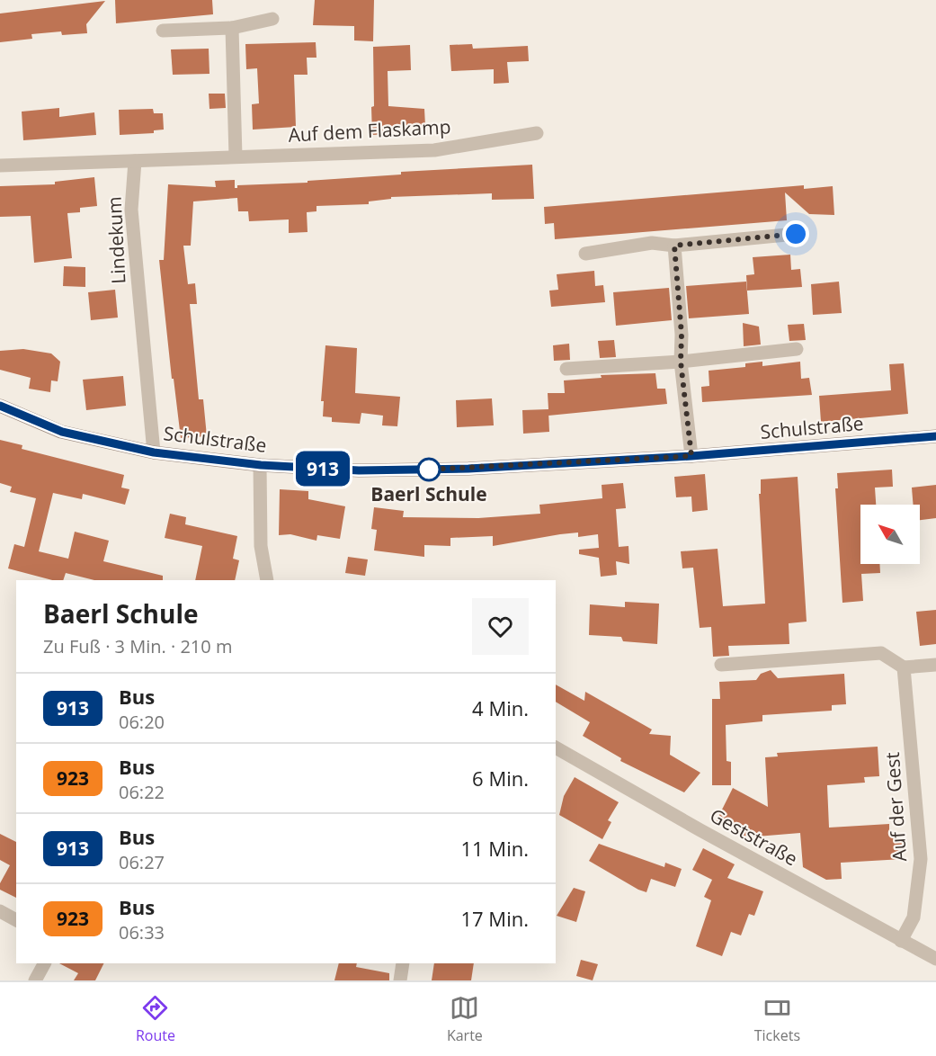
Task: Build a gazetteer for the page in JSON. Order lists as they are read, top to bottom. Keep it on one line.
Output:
{"streets":{"street":["Auf dem Flaskamp","Lindekum","Schulstraße","Auf der Gest","Geststraße"]},"crossings":[["Auf dem Flaskamp","Lindekum"],["Lindekum","Schulstraße"],["Auf der Gest","Geststraße"]],"places":["Baerl Schule"],"lines":["bus line 913"],"north":"top left","page":{"on_map":"913","heading":["Baerl Schule","Zu Fuß · 3 Min. · 210 m"],"list":[{"mark":"913","name":"Bus","note":"06:20","value":"4 Min."},{"mark":"923","name":"Bus","note":"06:22","value":"6 Min."},{"mark":"913","name":"Bus","note":"06:27","value":"11 Min."},{"mark":"923","name":"Bus","note":"06:33","value":"17 Min."}],"tabs":["Route","Karte","Tickets"]}}
